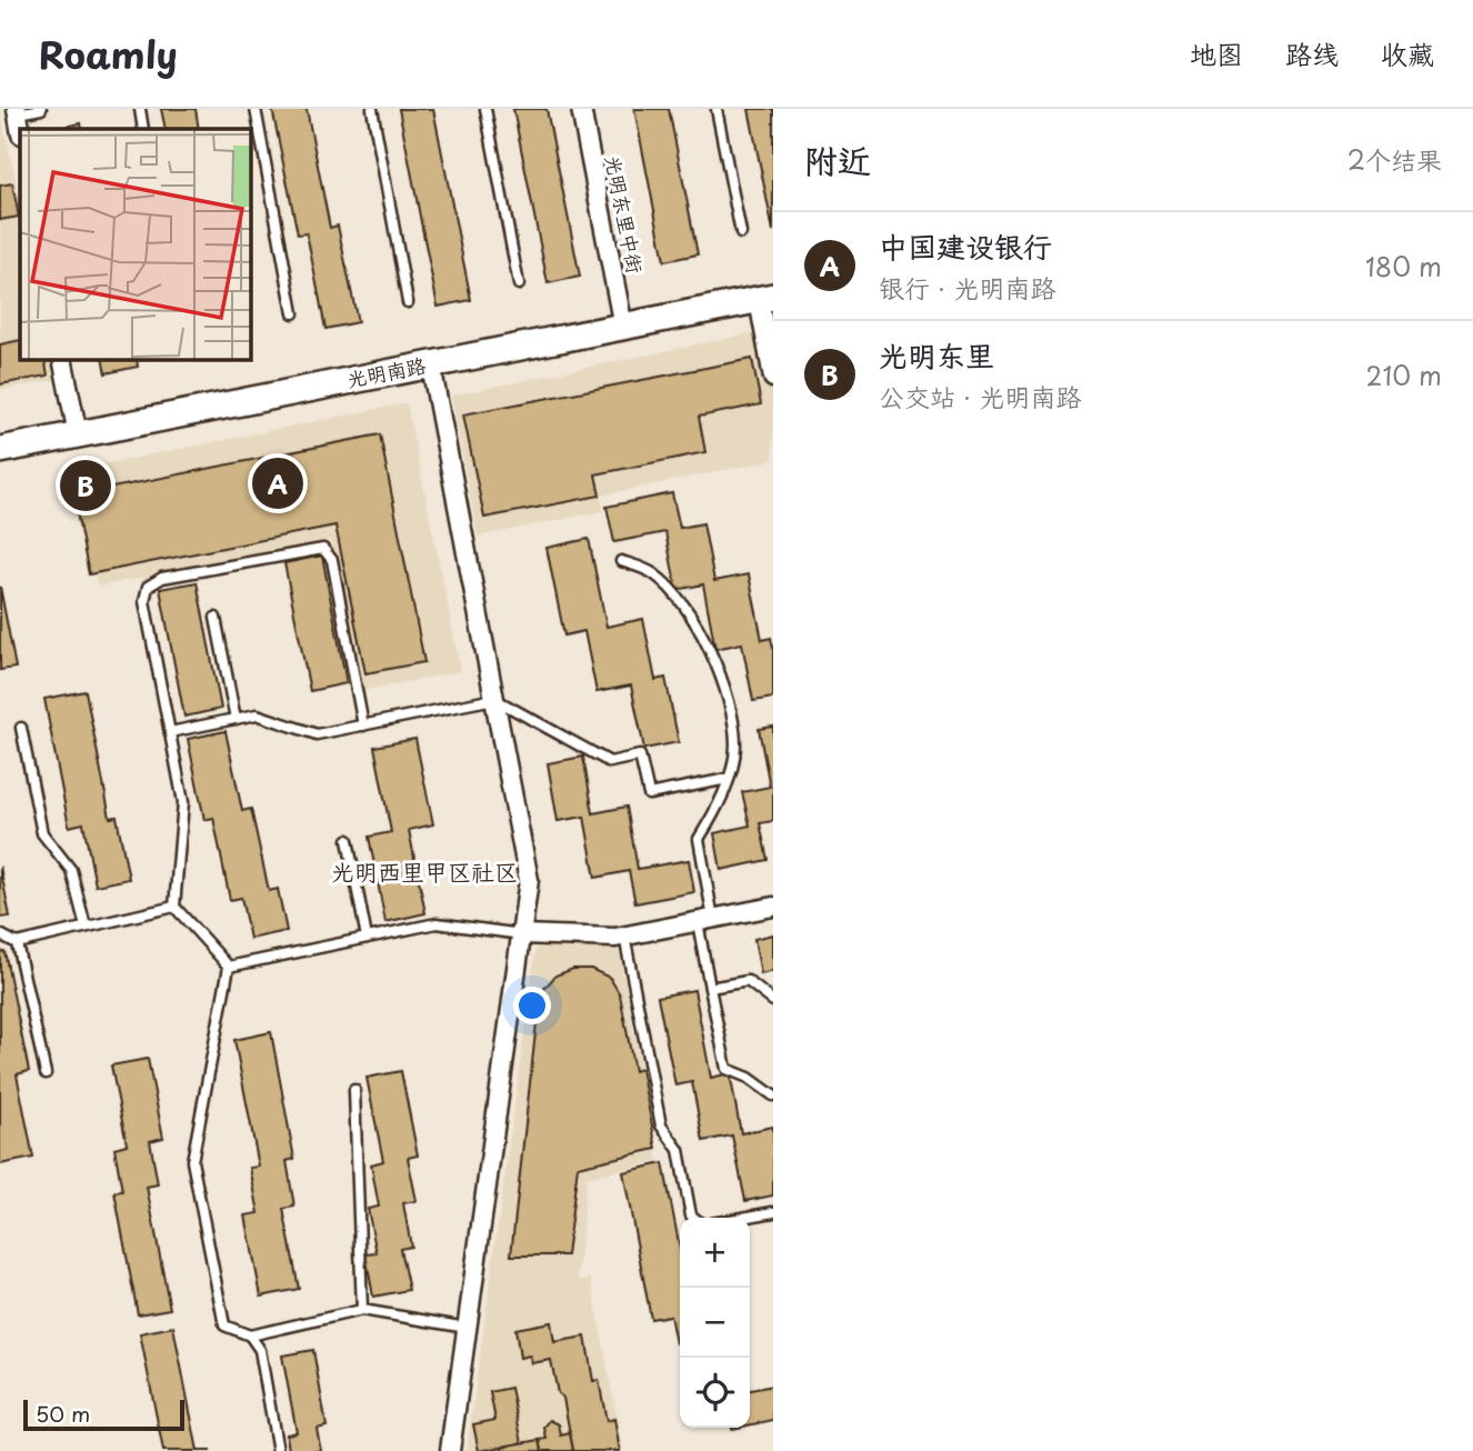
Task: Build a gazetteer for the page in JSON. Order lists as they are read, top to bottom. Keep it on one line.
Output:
{"streets":{"main road":["光明南路"],"street":["光明东里中街"]},"crossings":[["光明东里中街","光明南路"]],"districts":["光明西里甲区社区"],"scale_bar":"50 m","page":{"header":"Roamly","nav":["地图","路线","收藏"],"heading":["附近","2个结果"],"list":[{"mark":"A","name":"中国建设银行","note":"银行 · 光明南路","value":"180 m"},{"mark":"B","name":"光明东里","note":"公交站 · 光明南路","value":"210 m"}],"pins":["A","B"],"map_buttons":["+","−"],"scale":"50 m"}}
